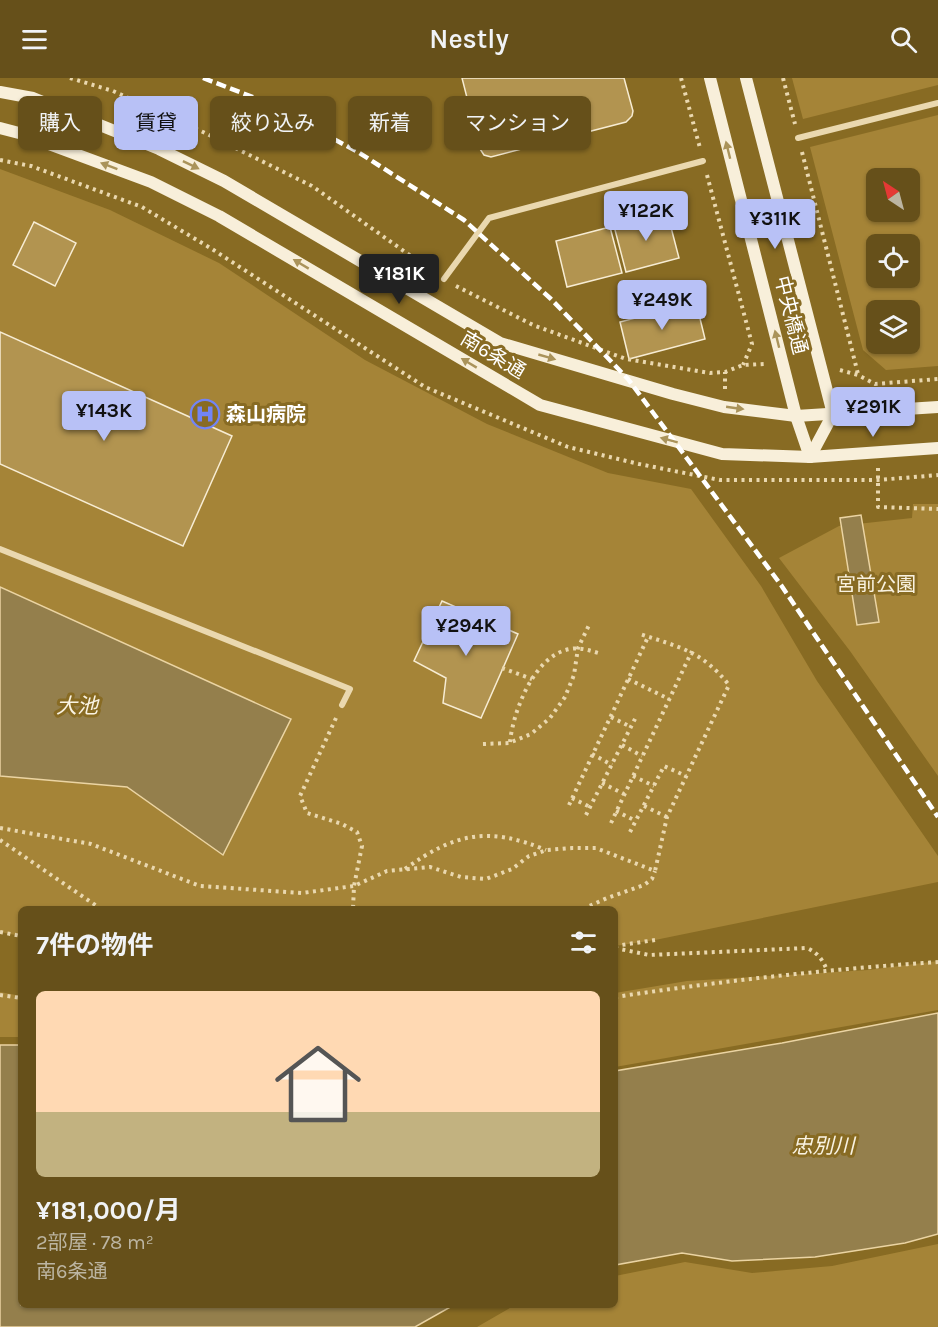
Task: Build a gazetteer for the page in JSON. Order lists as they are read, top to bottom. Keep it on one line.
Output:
{"streets":{"street":["中央橋通","南6条通"]},"crossings":[["中央橋通","南6条通"]],"water":["大池","忠別川"],"parks":["宮前公園"],"places":{"hospital":["森山病院"]},"north":"top left","page":{"header":"Nestly","chip":["購入","賃貸","絞り込み","新着","マンション"],"price":["¥122K","¥311K","¥181K","¥249K","¥291K","¥143K","¥294K"],"heading":"7件の物件","list":[{"name":"¥181,000/月","note":"2部屋 · 78 m² · 南6条通"}]}}
